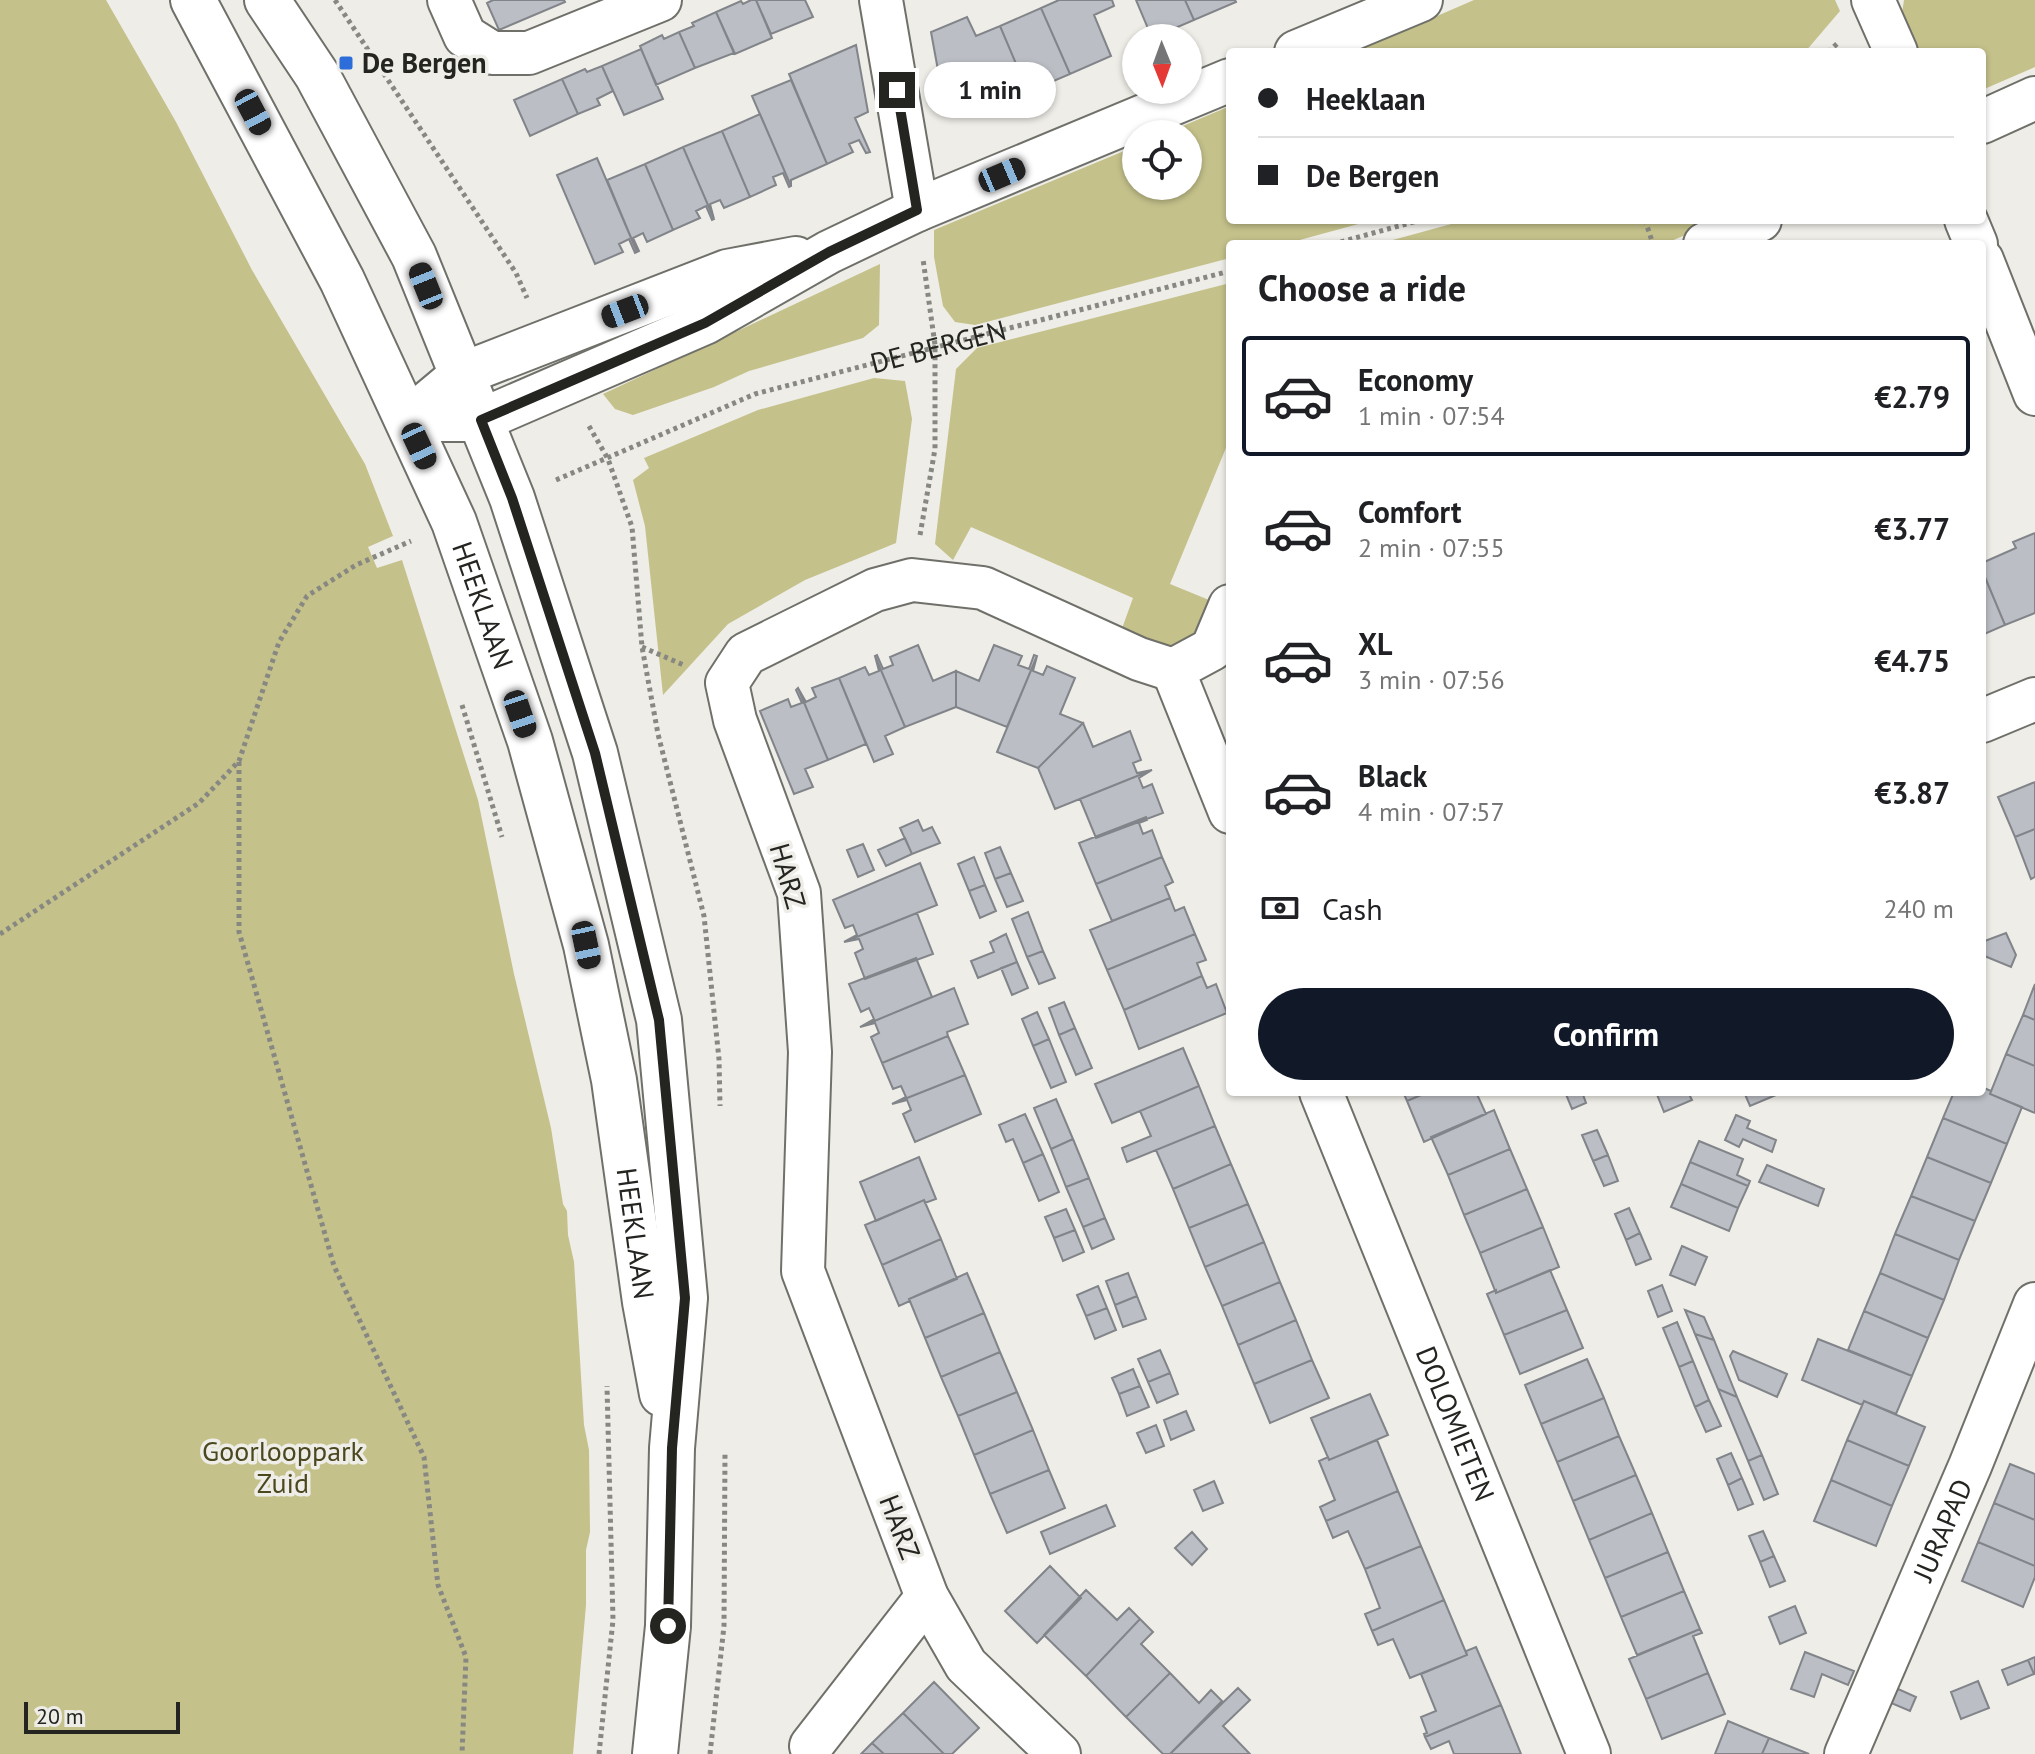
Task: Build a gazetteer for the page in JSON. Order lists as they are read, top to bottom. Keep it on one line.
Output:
{"streets":{"main road":["HEEKLAAN"],"street":["HARZ","DOLOMIETEN","JURAPAD"],"path":["DE BERGEN"]},"parks":["Goorlooppark Zuid"],"places":{"transit":["De Bergen"]},"scale_bar":"20 m","north":"bottom","page":{"banner":["Heeklaan","De Bergen"],"bubble":"1 min","heading":"Choose a ride","list":[{"name":"Economy","note":"1 min · 07:54","value":"€2.79"},{"name":"Comfort","note":"2 min · 07:55","value":"€3.77"},{"name":"XL","note":"3 min · 07:56","value":"€4.75"},{"name":"Black","note":"4 min · 07:57","value":"€3.87"}],"pay":["Cash","240 m"],"buttons":"Confirm","scale":"20 m"}}
